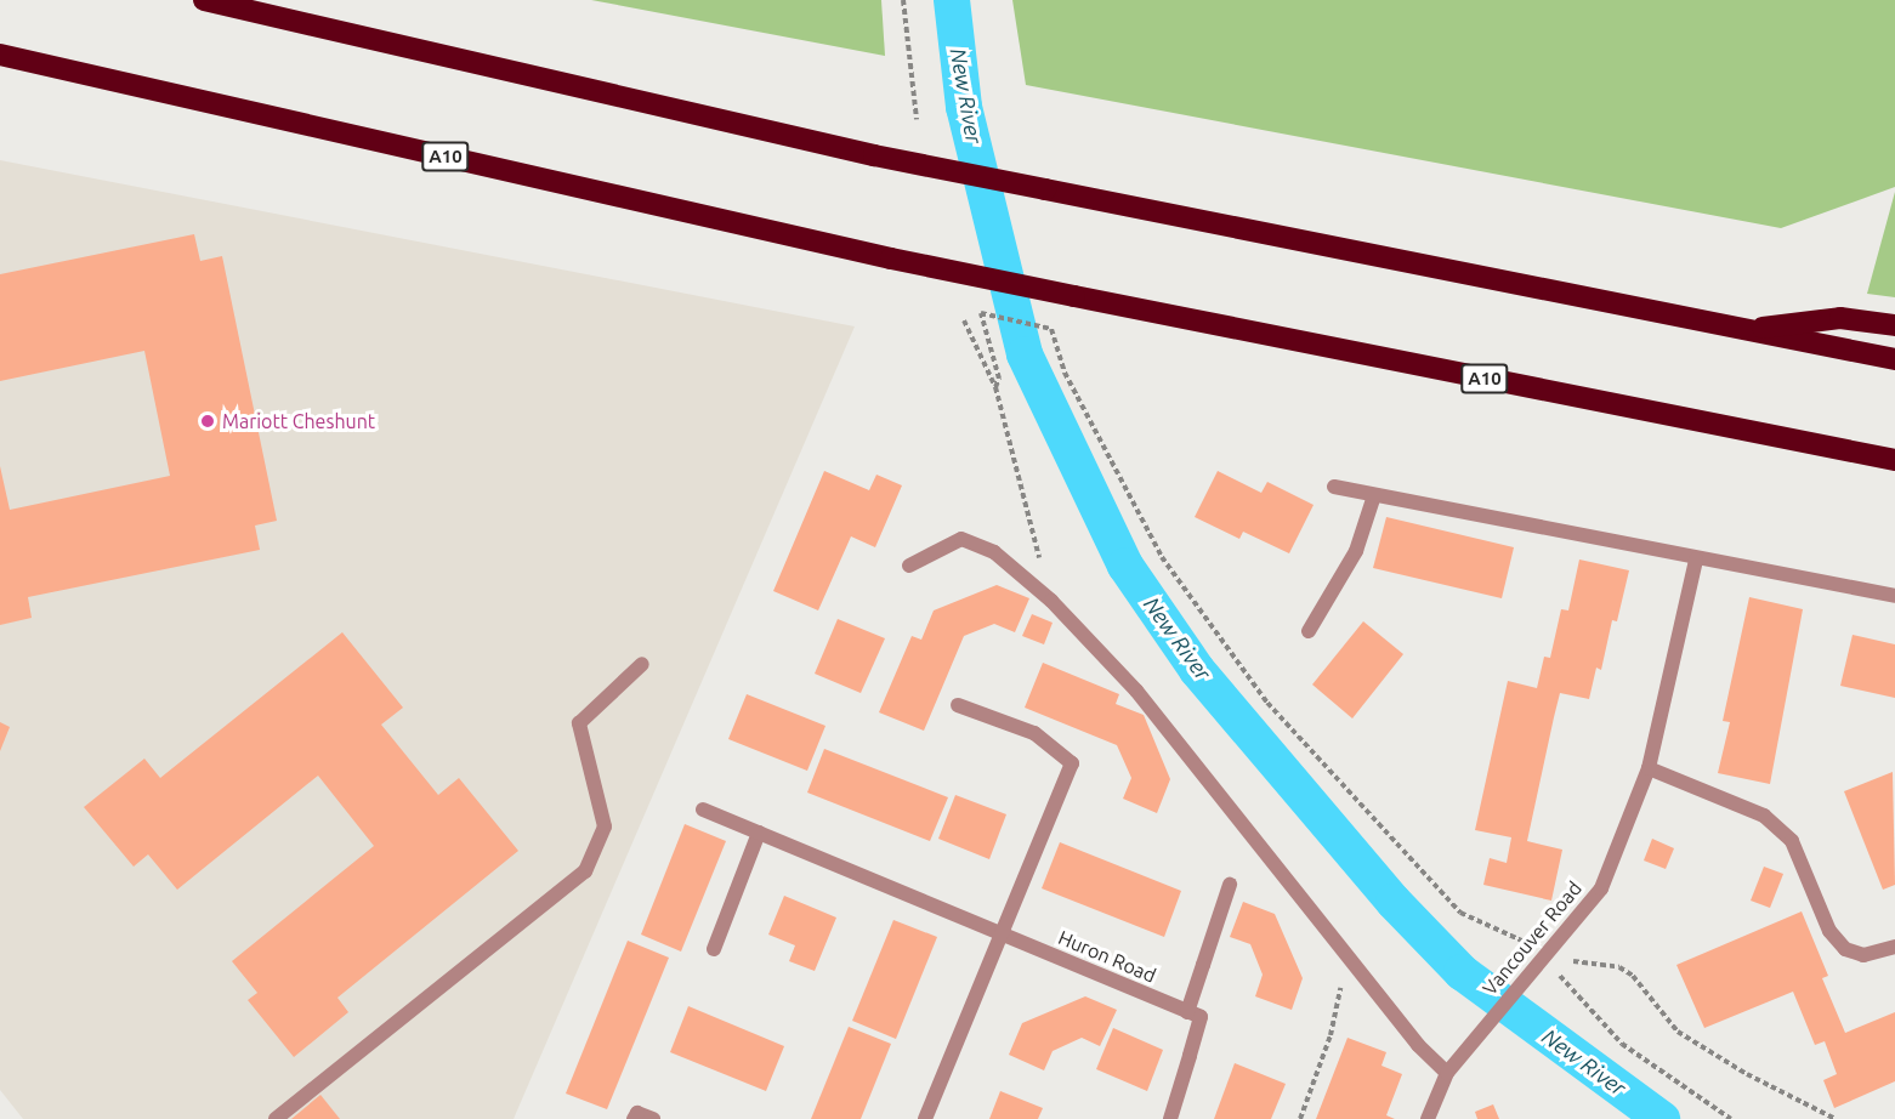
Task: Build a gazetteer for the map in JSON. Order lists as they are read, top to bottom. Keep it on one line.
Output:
{"streets":{"highway":["A10"],"street":["Vancouver Road","Huron Road"]},"water":["New River"],"places":["Mariott Cheshunt"]}
